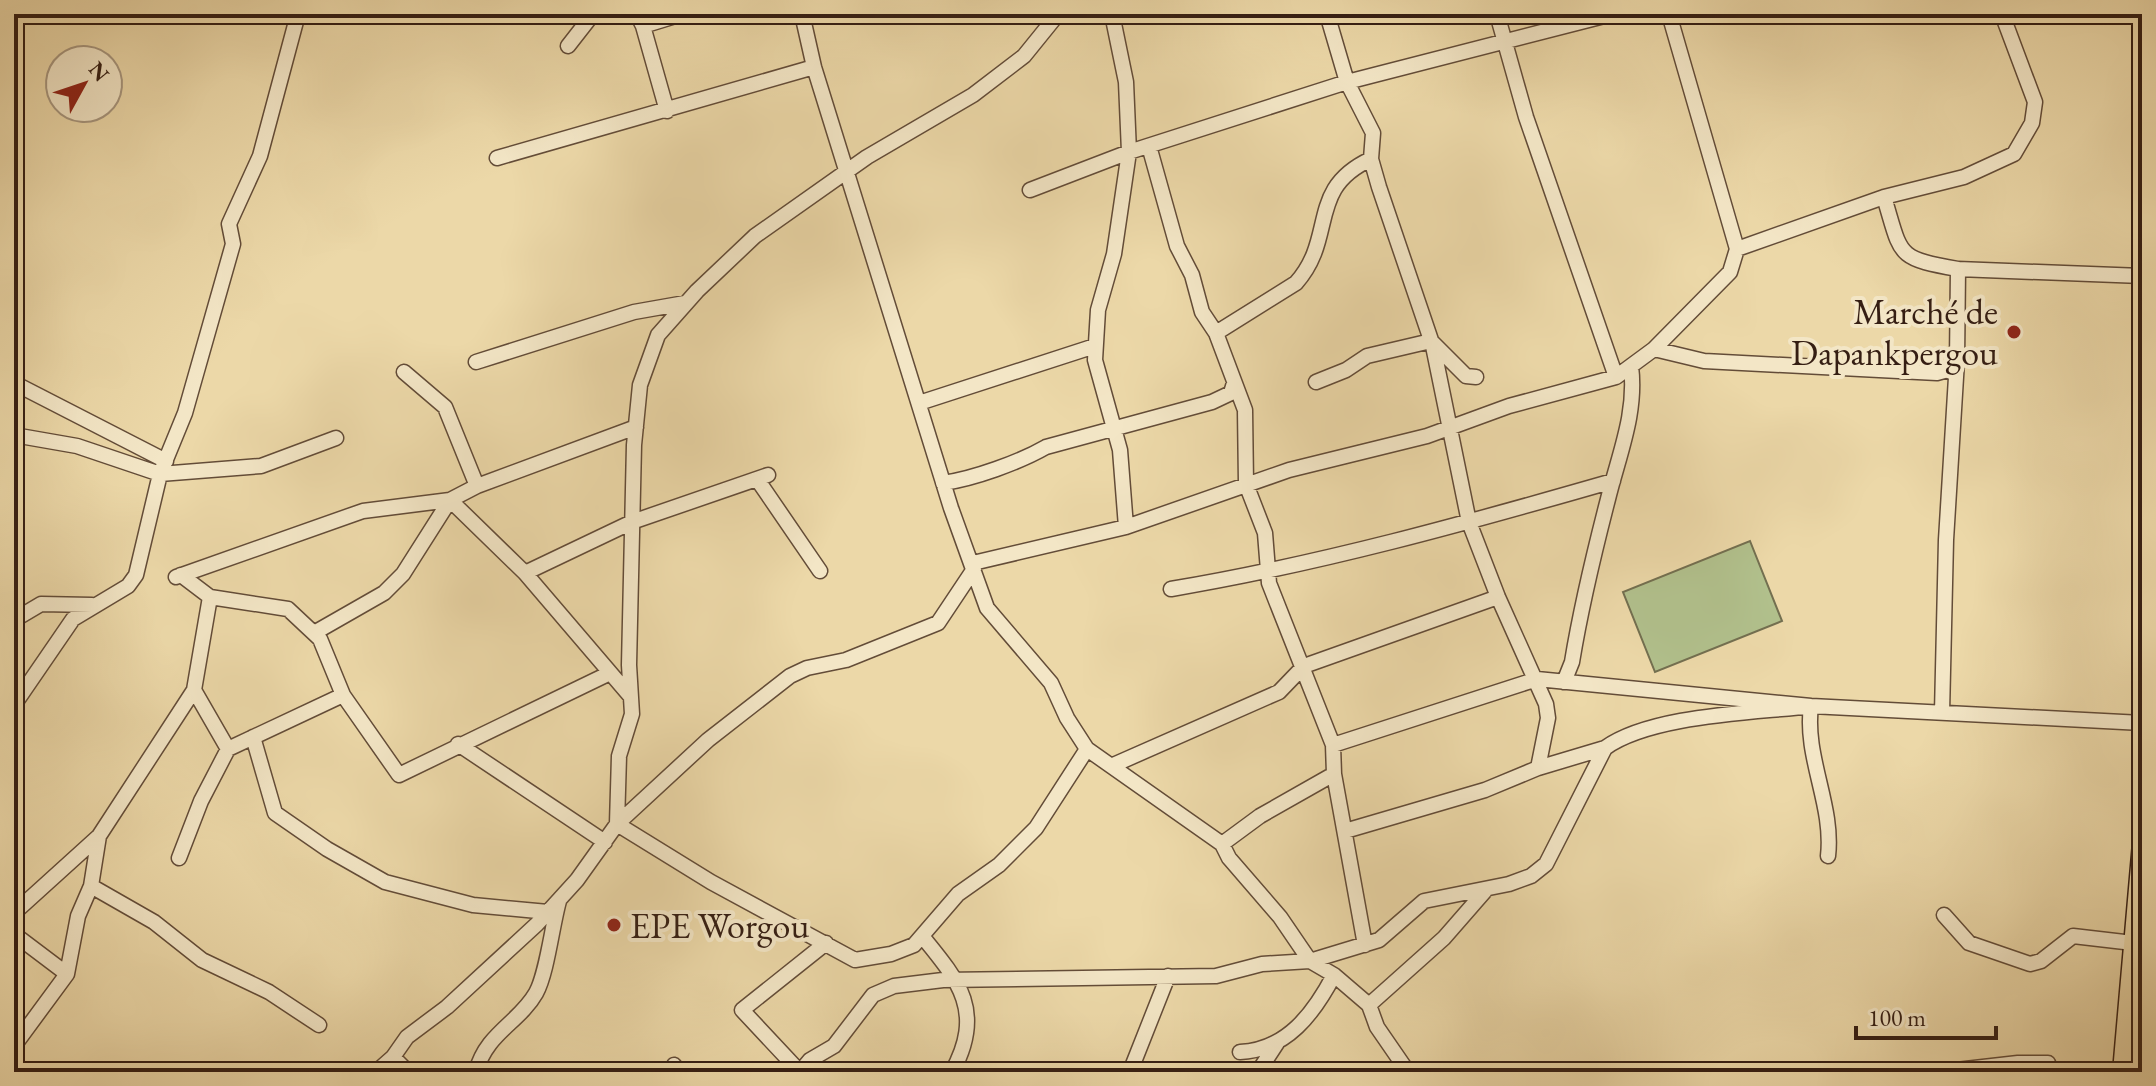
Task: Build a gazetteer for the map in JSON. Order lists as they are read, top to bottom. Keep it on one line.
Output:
{"places":["Marché de Dapankpergou","EPE Worgou"],"scale_bar":"100 m","north":"top right"}
